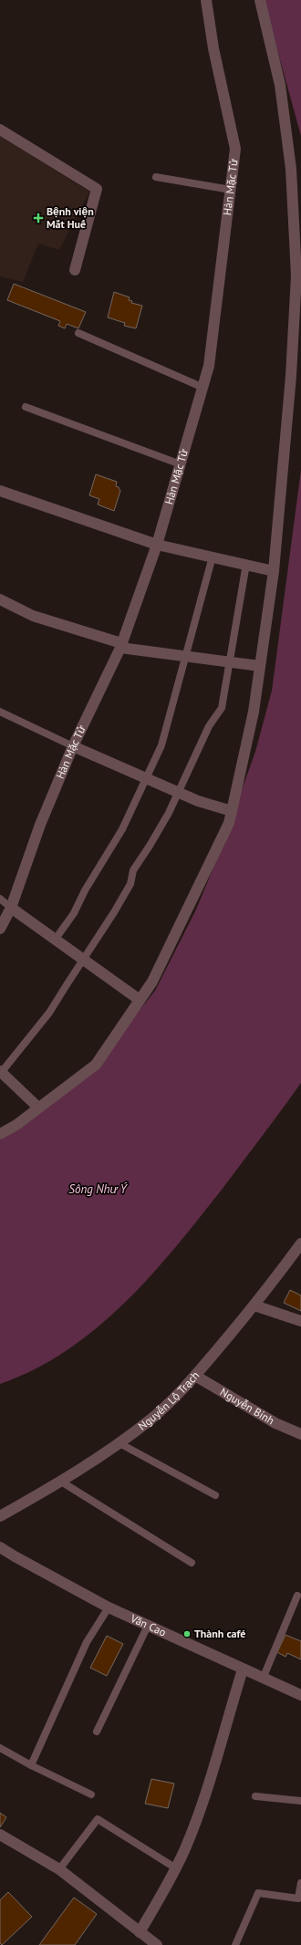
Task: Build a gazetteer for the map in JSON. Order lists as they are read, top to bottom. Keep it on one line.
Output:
{"streets":{"street":["Hàn Mặc Tử","Nguyễn Lộ Trạch","Nguyễn Bính","Văn Cao"]},"crossings":[["Nguyễn Lộ Trạch","Nguyễn Bính"]],"water":["Sông Như Ý"],"places":{"health":["Bệnh viện Mắt Huế"],"other":["Thành café"]}}
